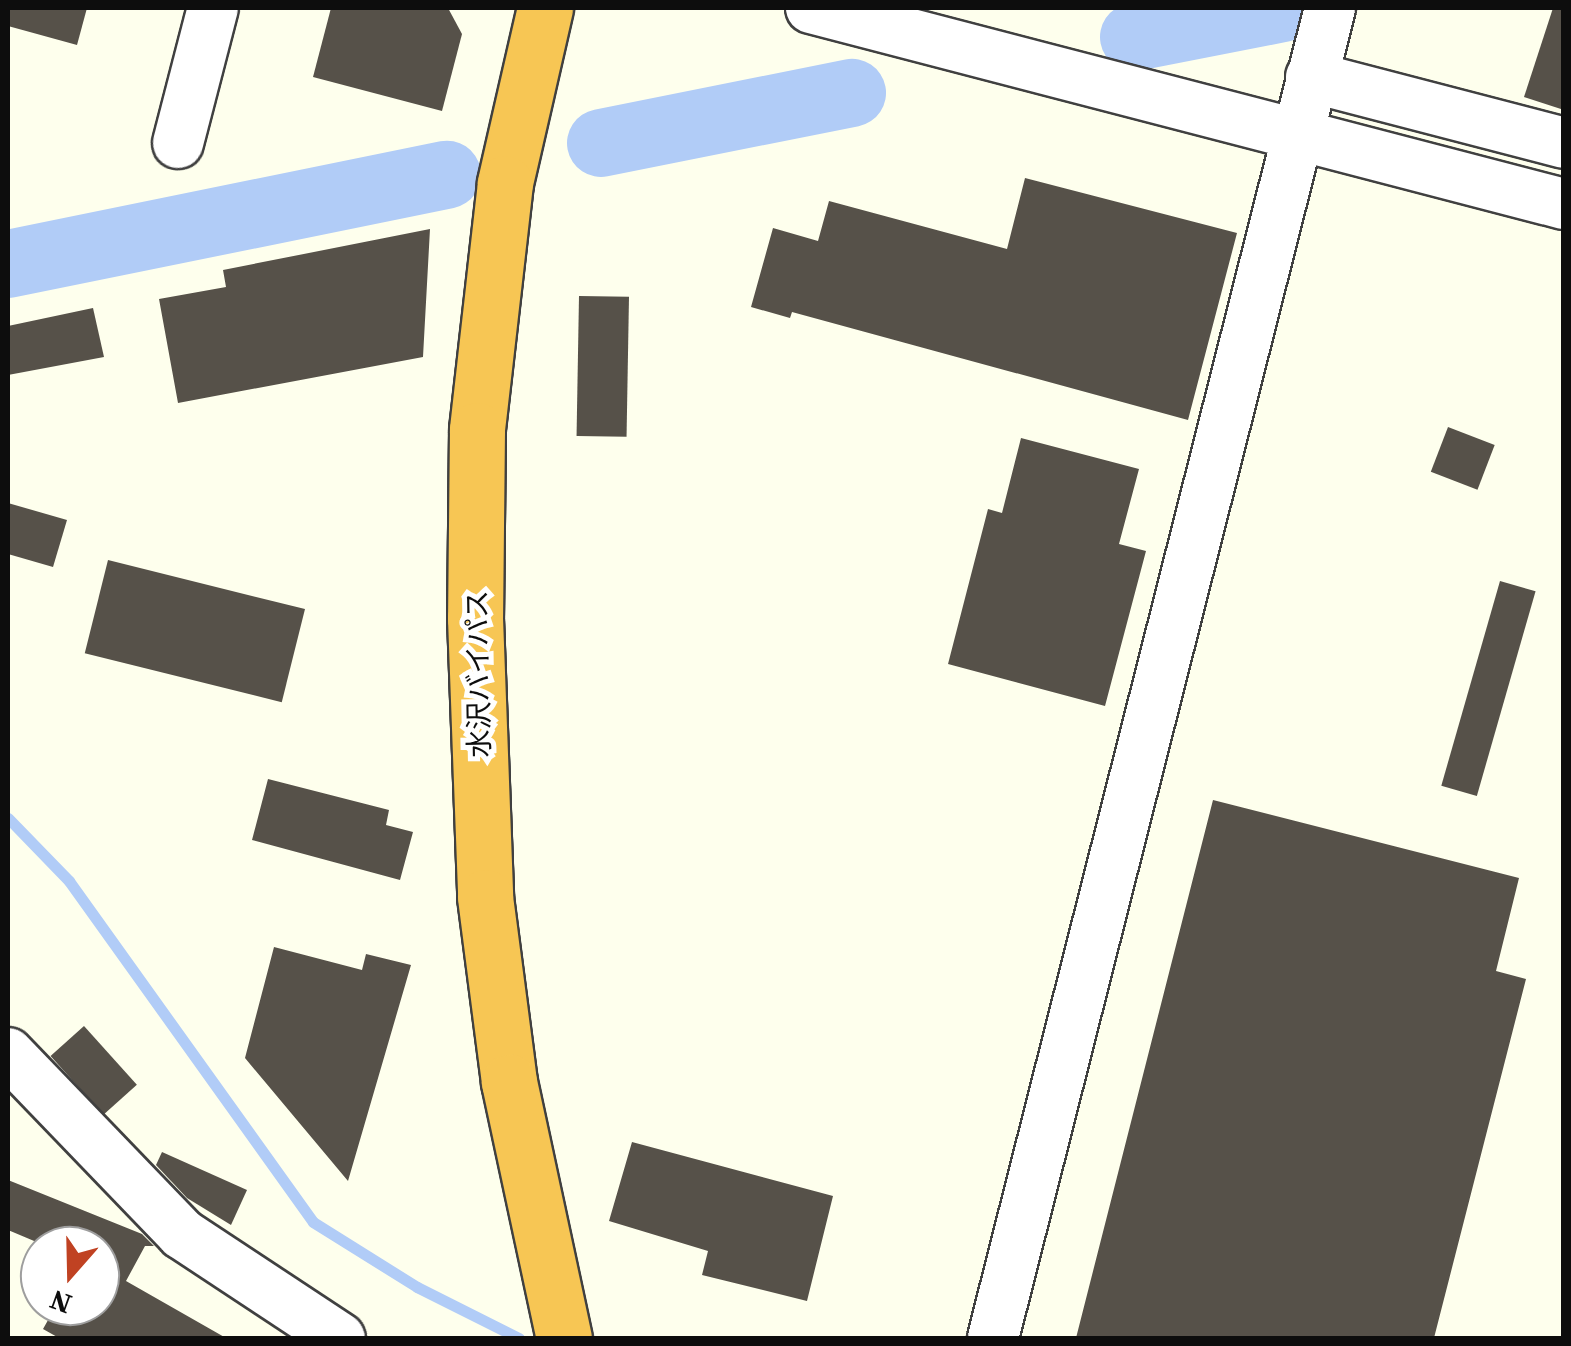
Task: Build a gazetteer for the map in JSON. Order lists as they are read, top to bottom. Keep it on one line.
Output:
{"streets":{"highway":["水沢バイパス"]},"north":"bottom"}
